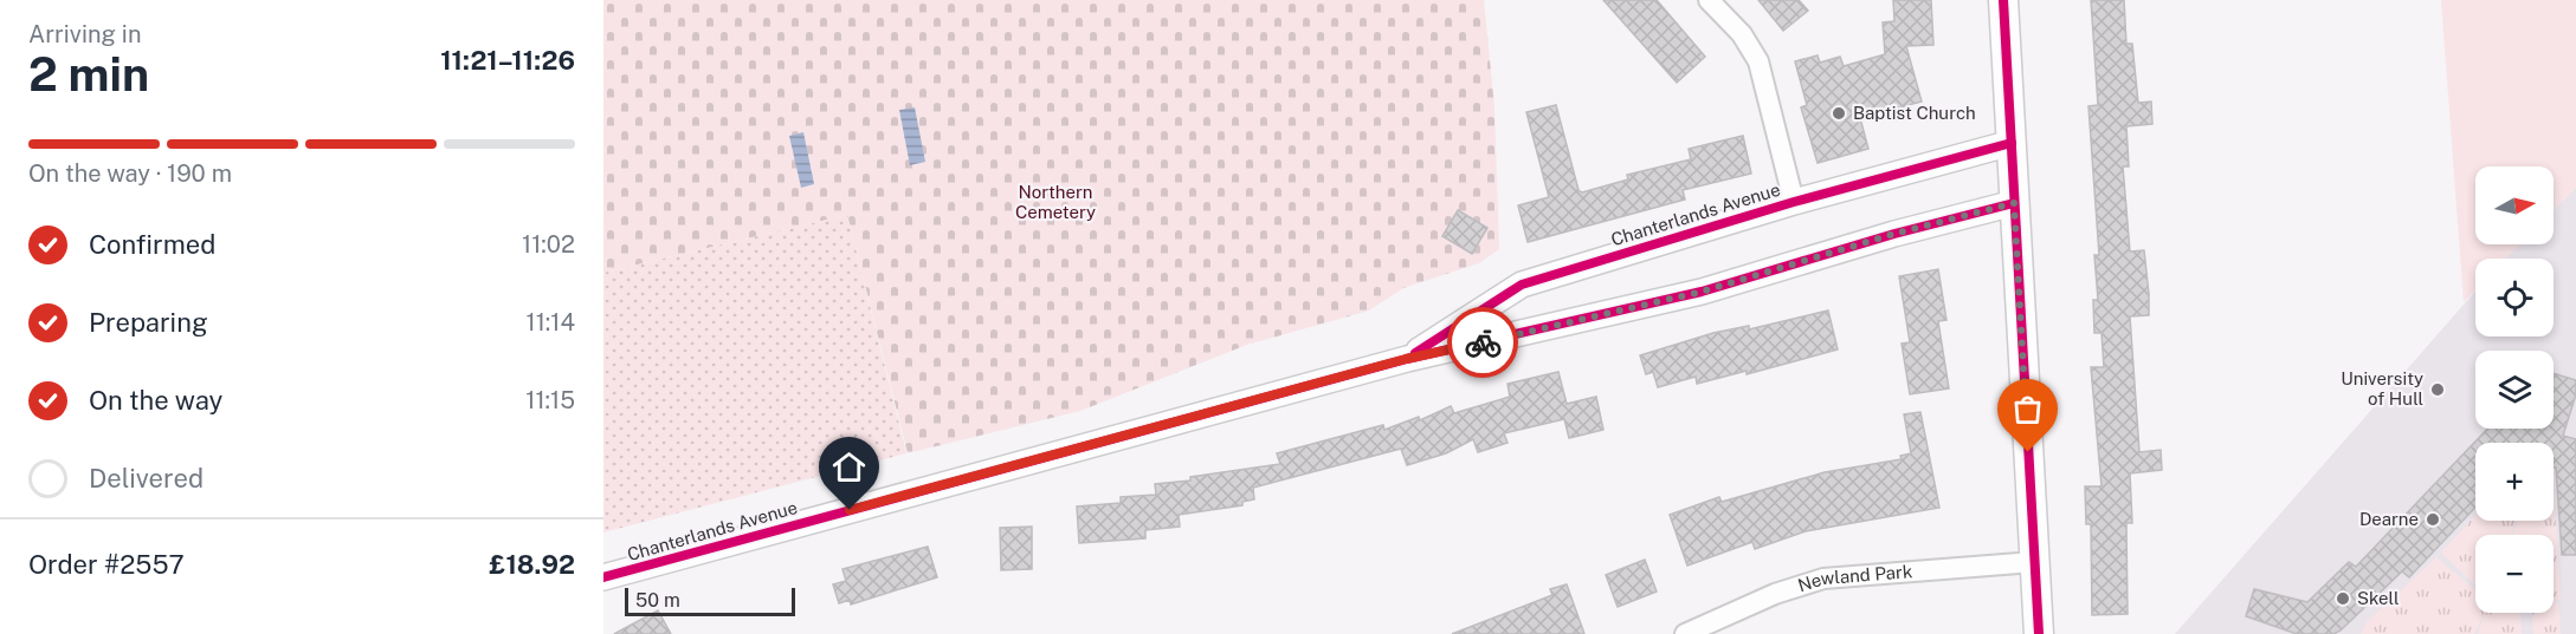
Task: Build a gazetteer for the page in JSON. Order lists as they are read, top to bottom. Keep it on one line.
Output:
{"streets":{"street":["Chanterlands Avenue","Newland Park"]},"parks":["Northern Cemetery"],"places":["Baptist Church","University of Hull","Dearne","Skell"],"scale_bar":"50 m","north":"right","page":{"heading":["2 min","Arriving in","11:21–11:26"],"panel":["Order #2557","£18.92"],"bar":"On the way · 190 m","map_buttons":["+","−"],"list":[["Confirmed","11:02"],["Preparing","11:14"],["On the way","11:15"],"Delivered"],"scale":"50 m"}}
